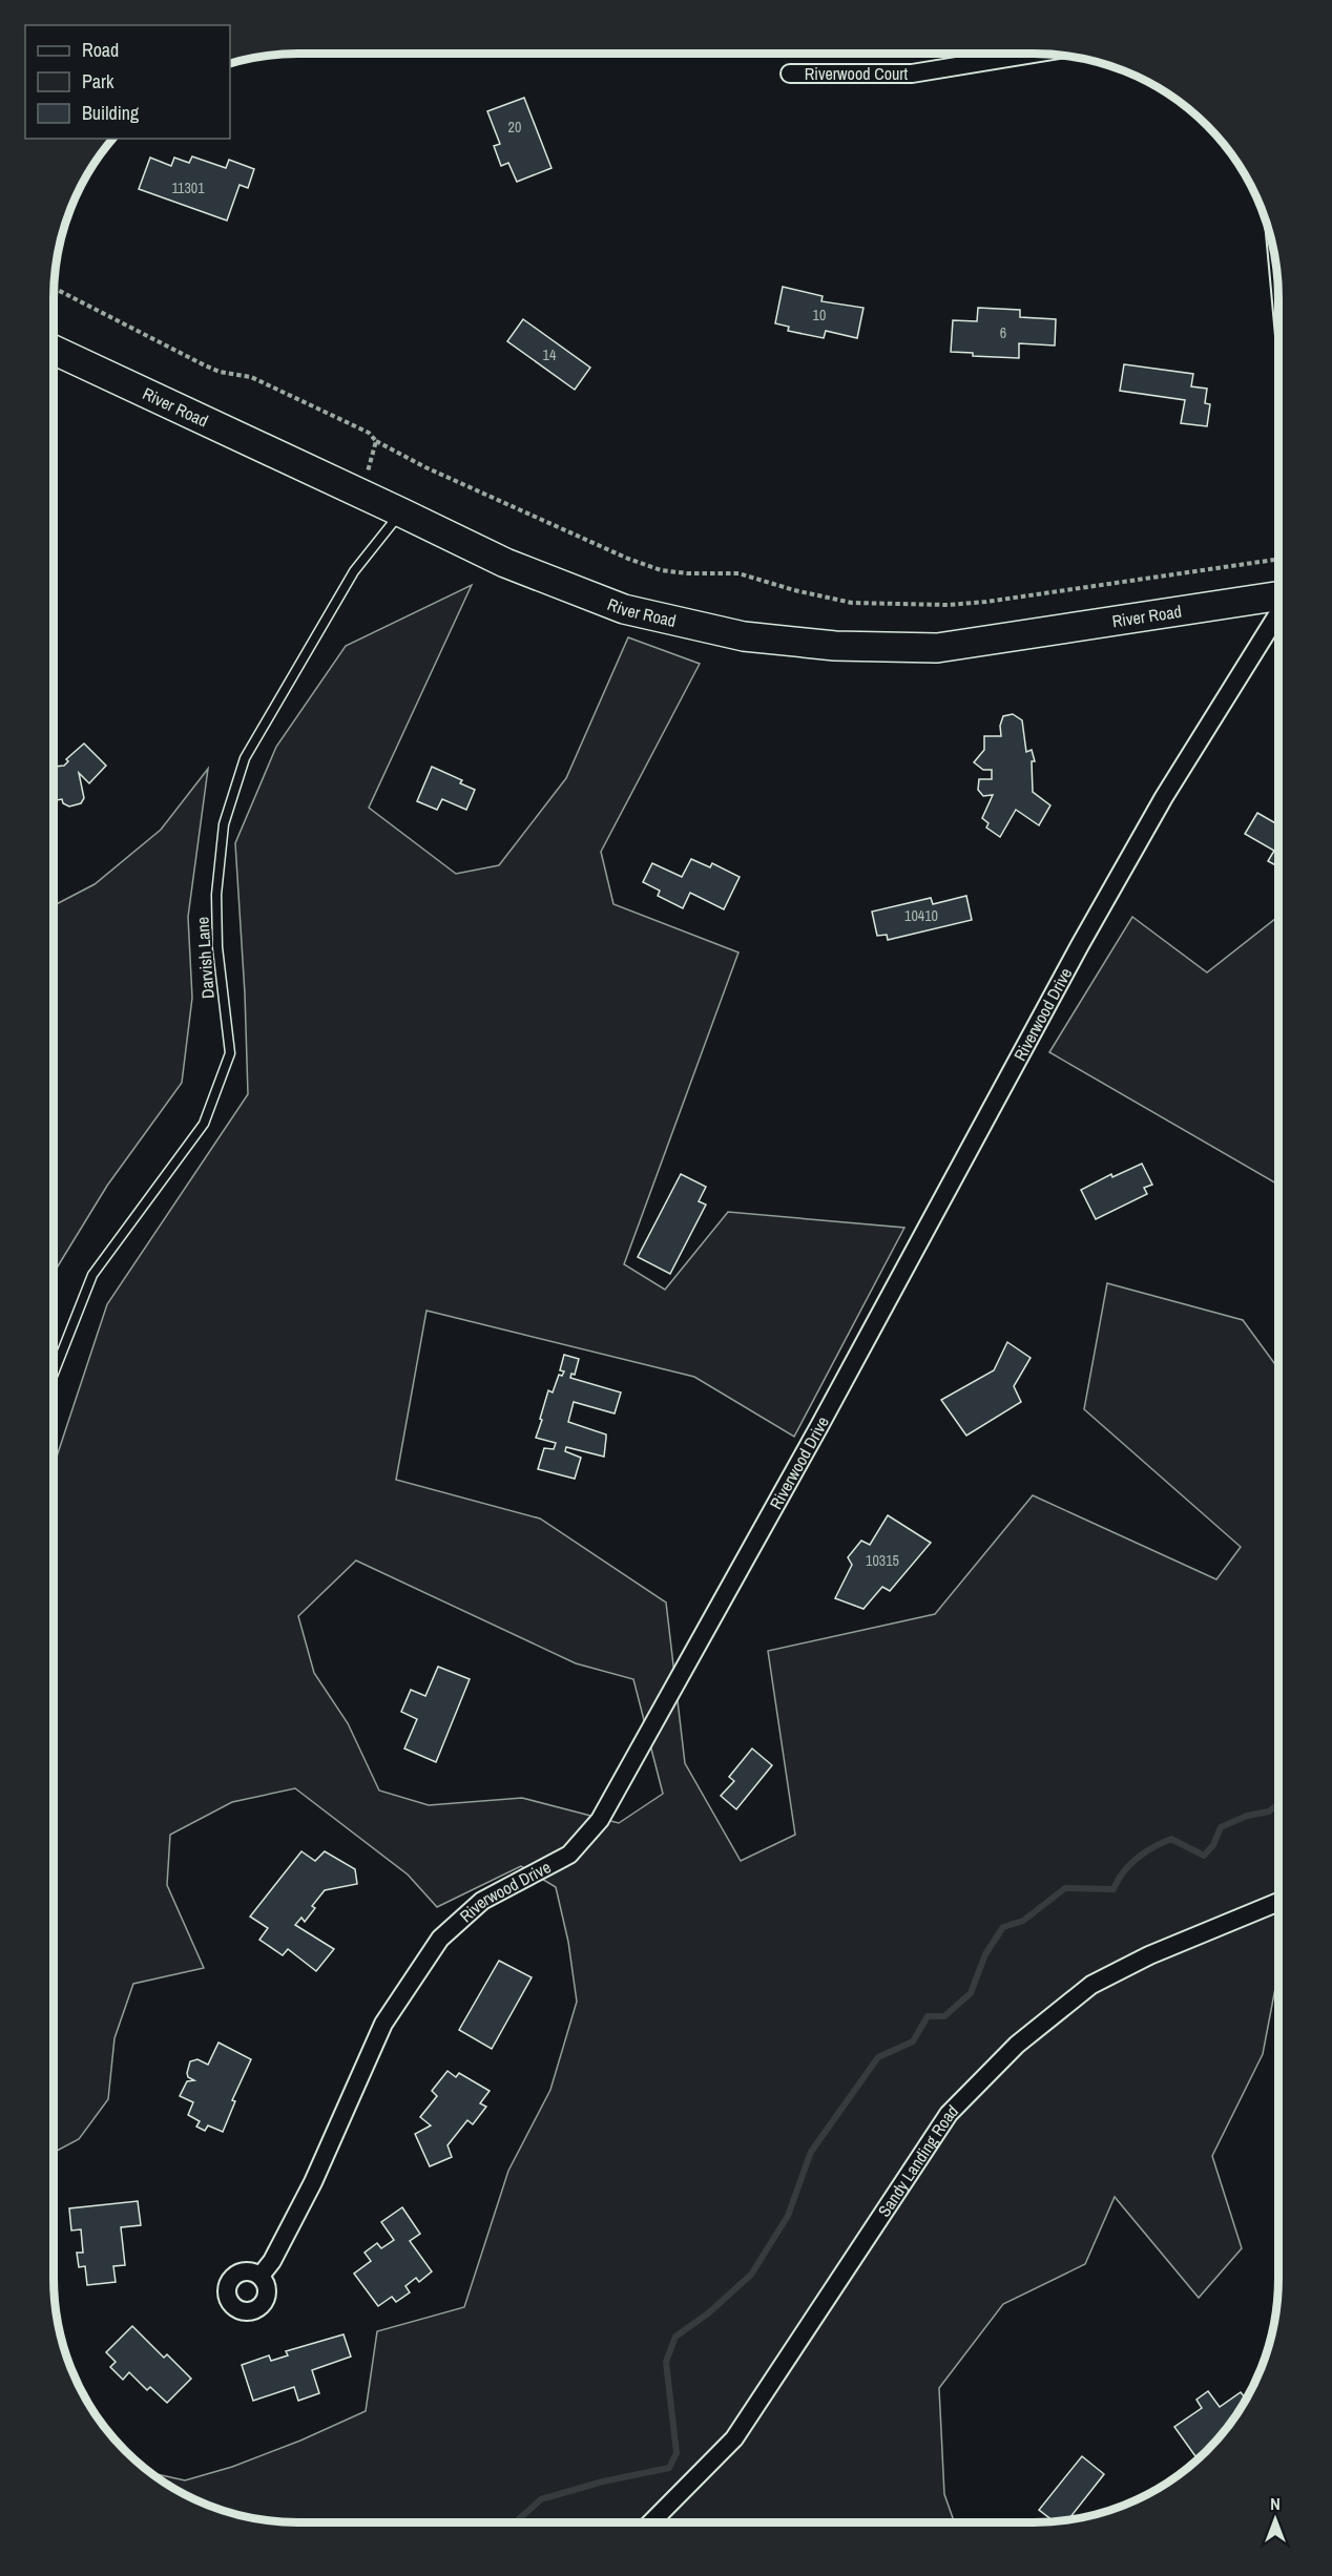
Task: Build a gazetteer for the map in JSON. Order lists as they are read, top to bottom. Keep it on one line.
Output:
{"streets":{"main road":["River Road"],"street":["Riverwood Court","Riverwood Drive","Sandy Landing Road"],"lane":["Darvish Lane"]},"crossings":[["River Road","Darvish Lane"]],"house_numbers":["20","11301","10","6","14","10410","10315"],"legend":["Road","Park","Building"],"north":"top"}
